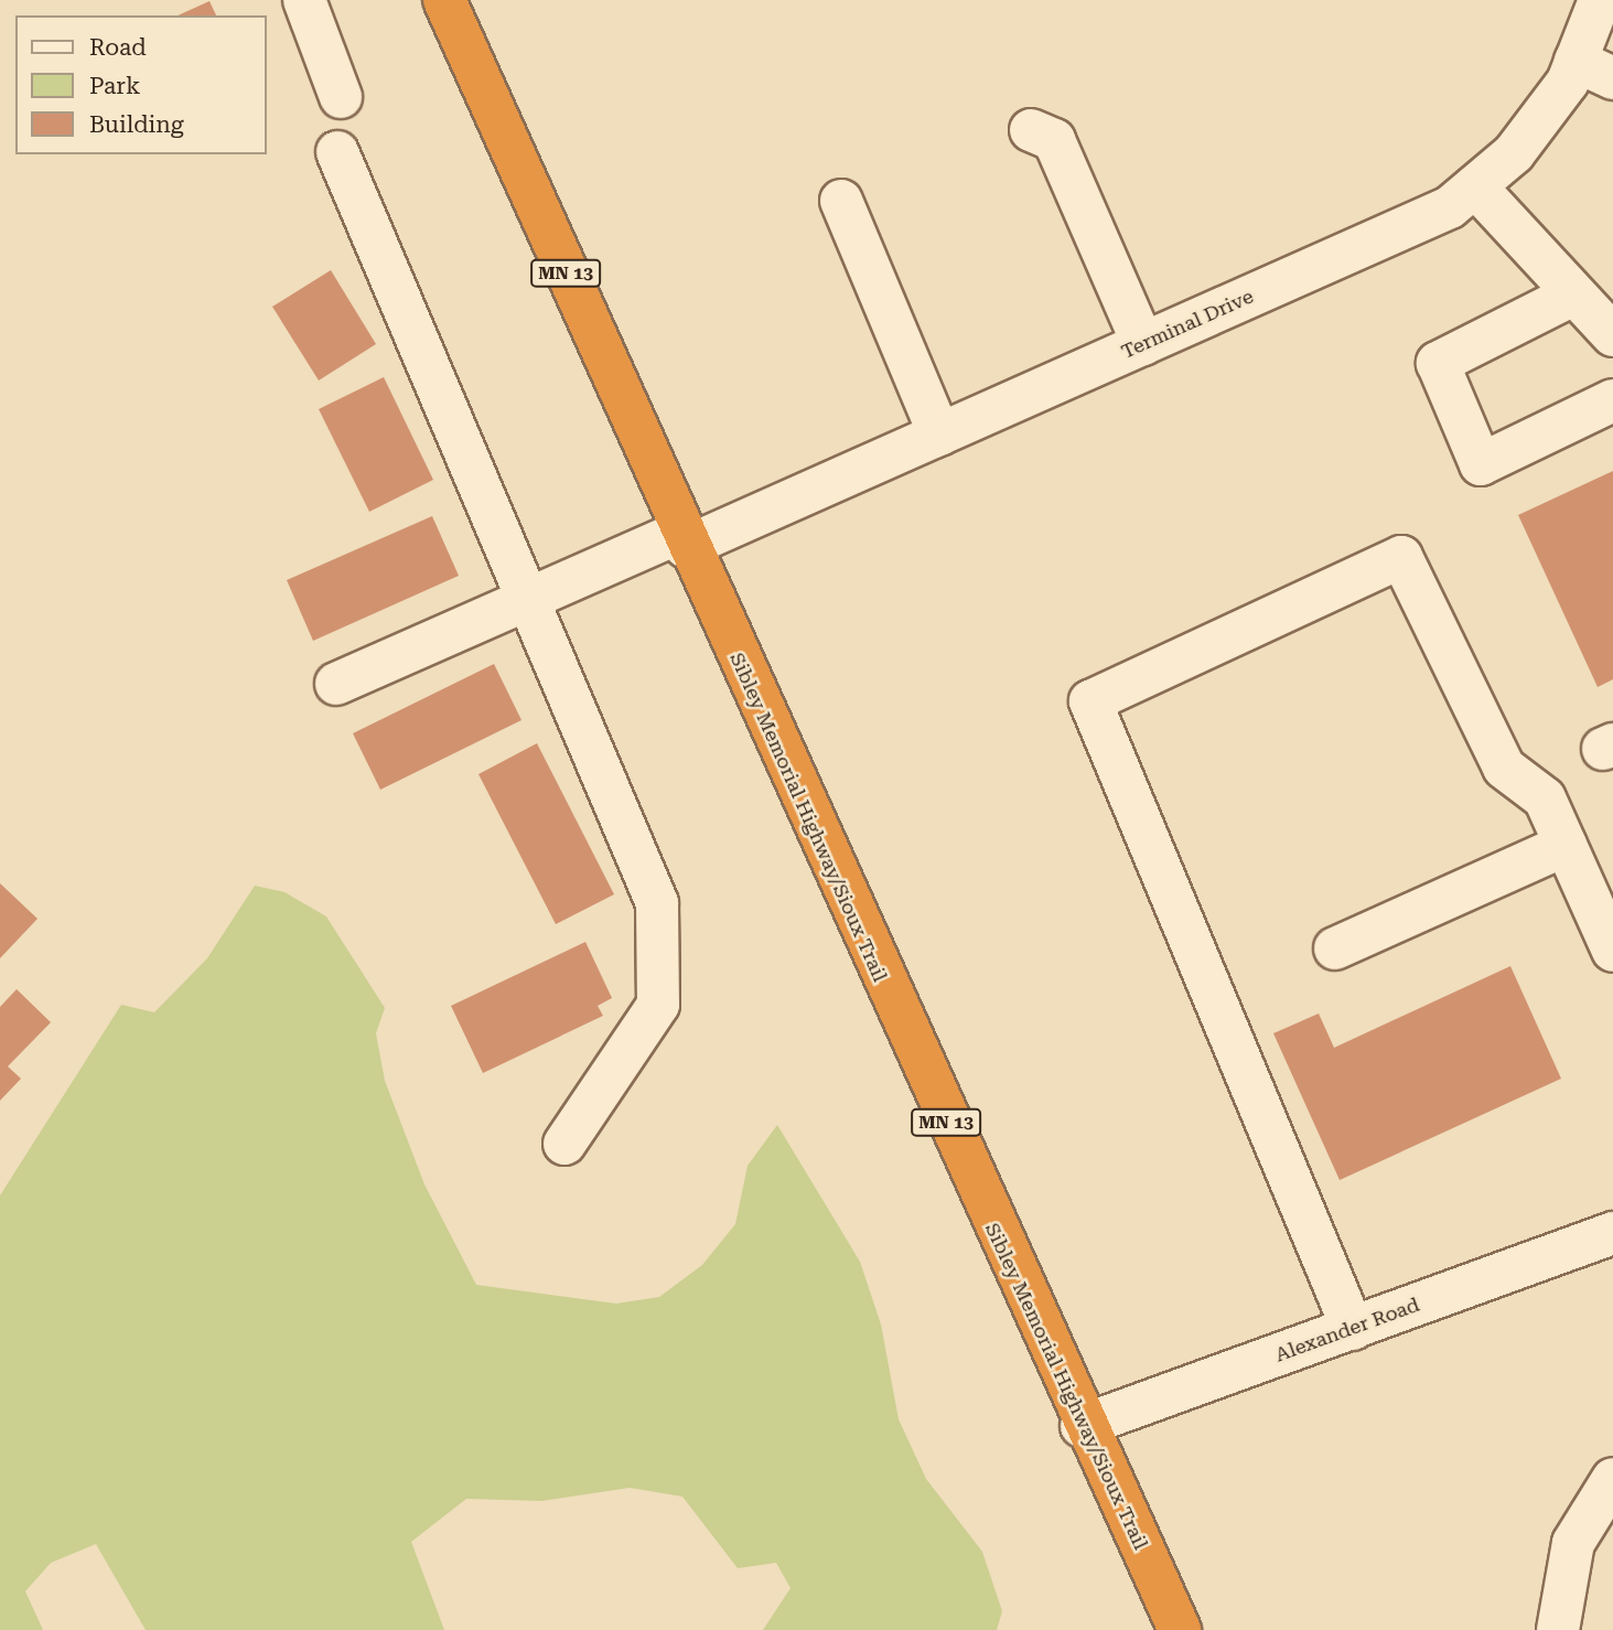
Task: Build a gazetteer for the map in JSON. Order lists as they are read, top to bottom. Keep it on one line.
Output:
{"streets":{"highway":["MN 13","Sibley Memorial Highway/Sioux Trail"],"street":["Terminal Drive","Alexander Road"]},"crossings":[["Terminal Drive","Sibley Memorial Highway/Sioux Trail"],["Sibley Memorial Highway/Sioux Trail","Alexander Road"]],"legend":["Road","Park","Building"]}
